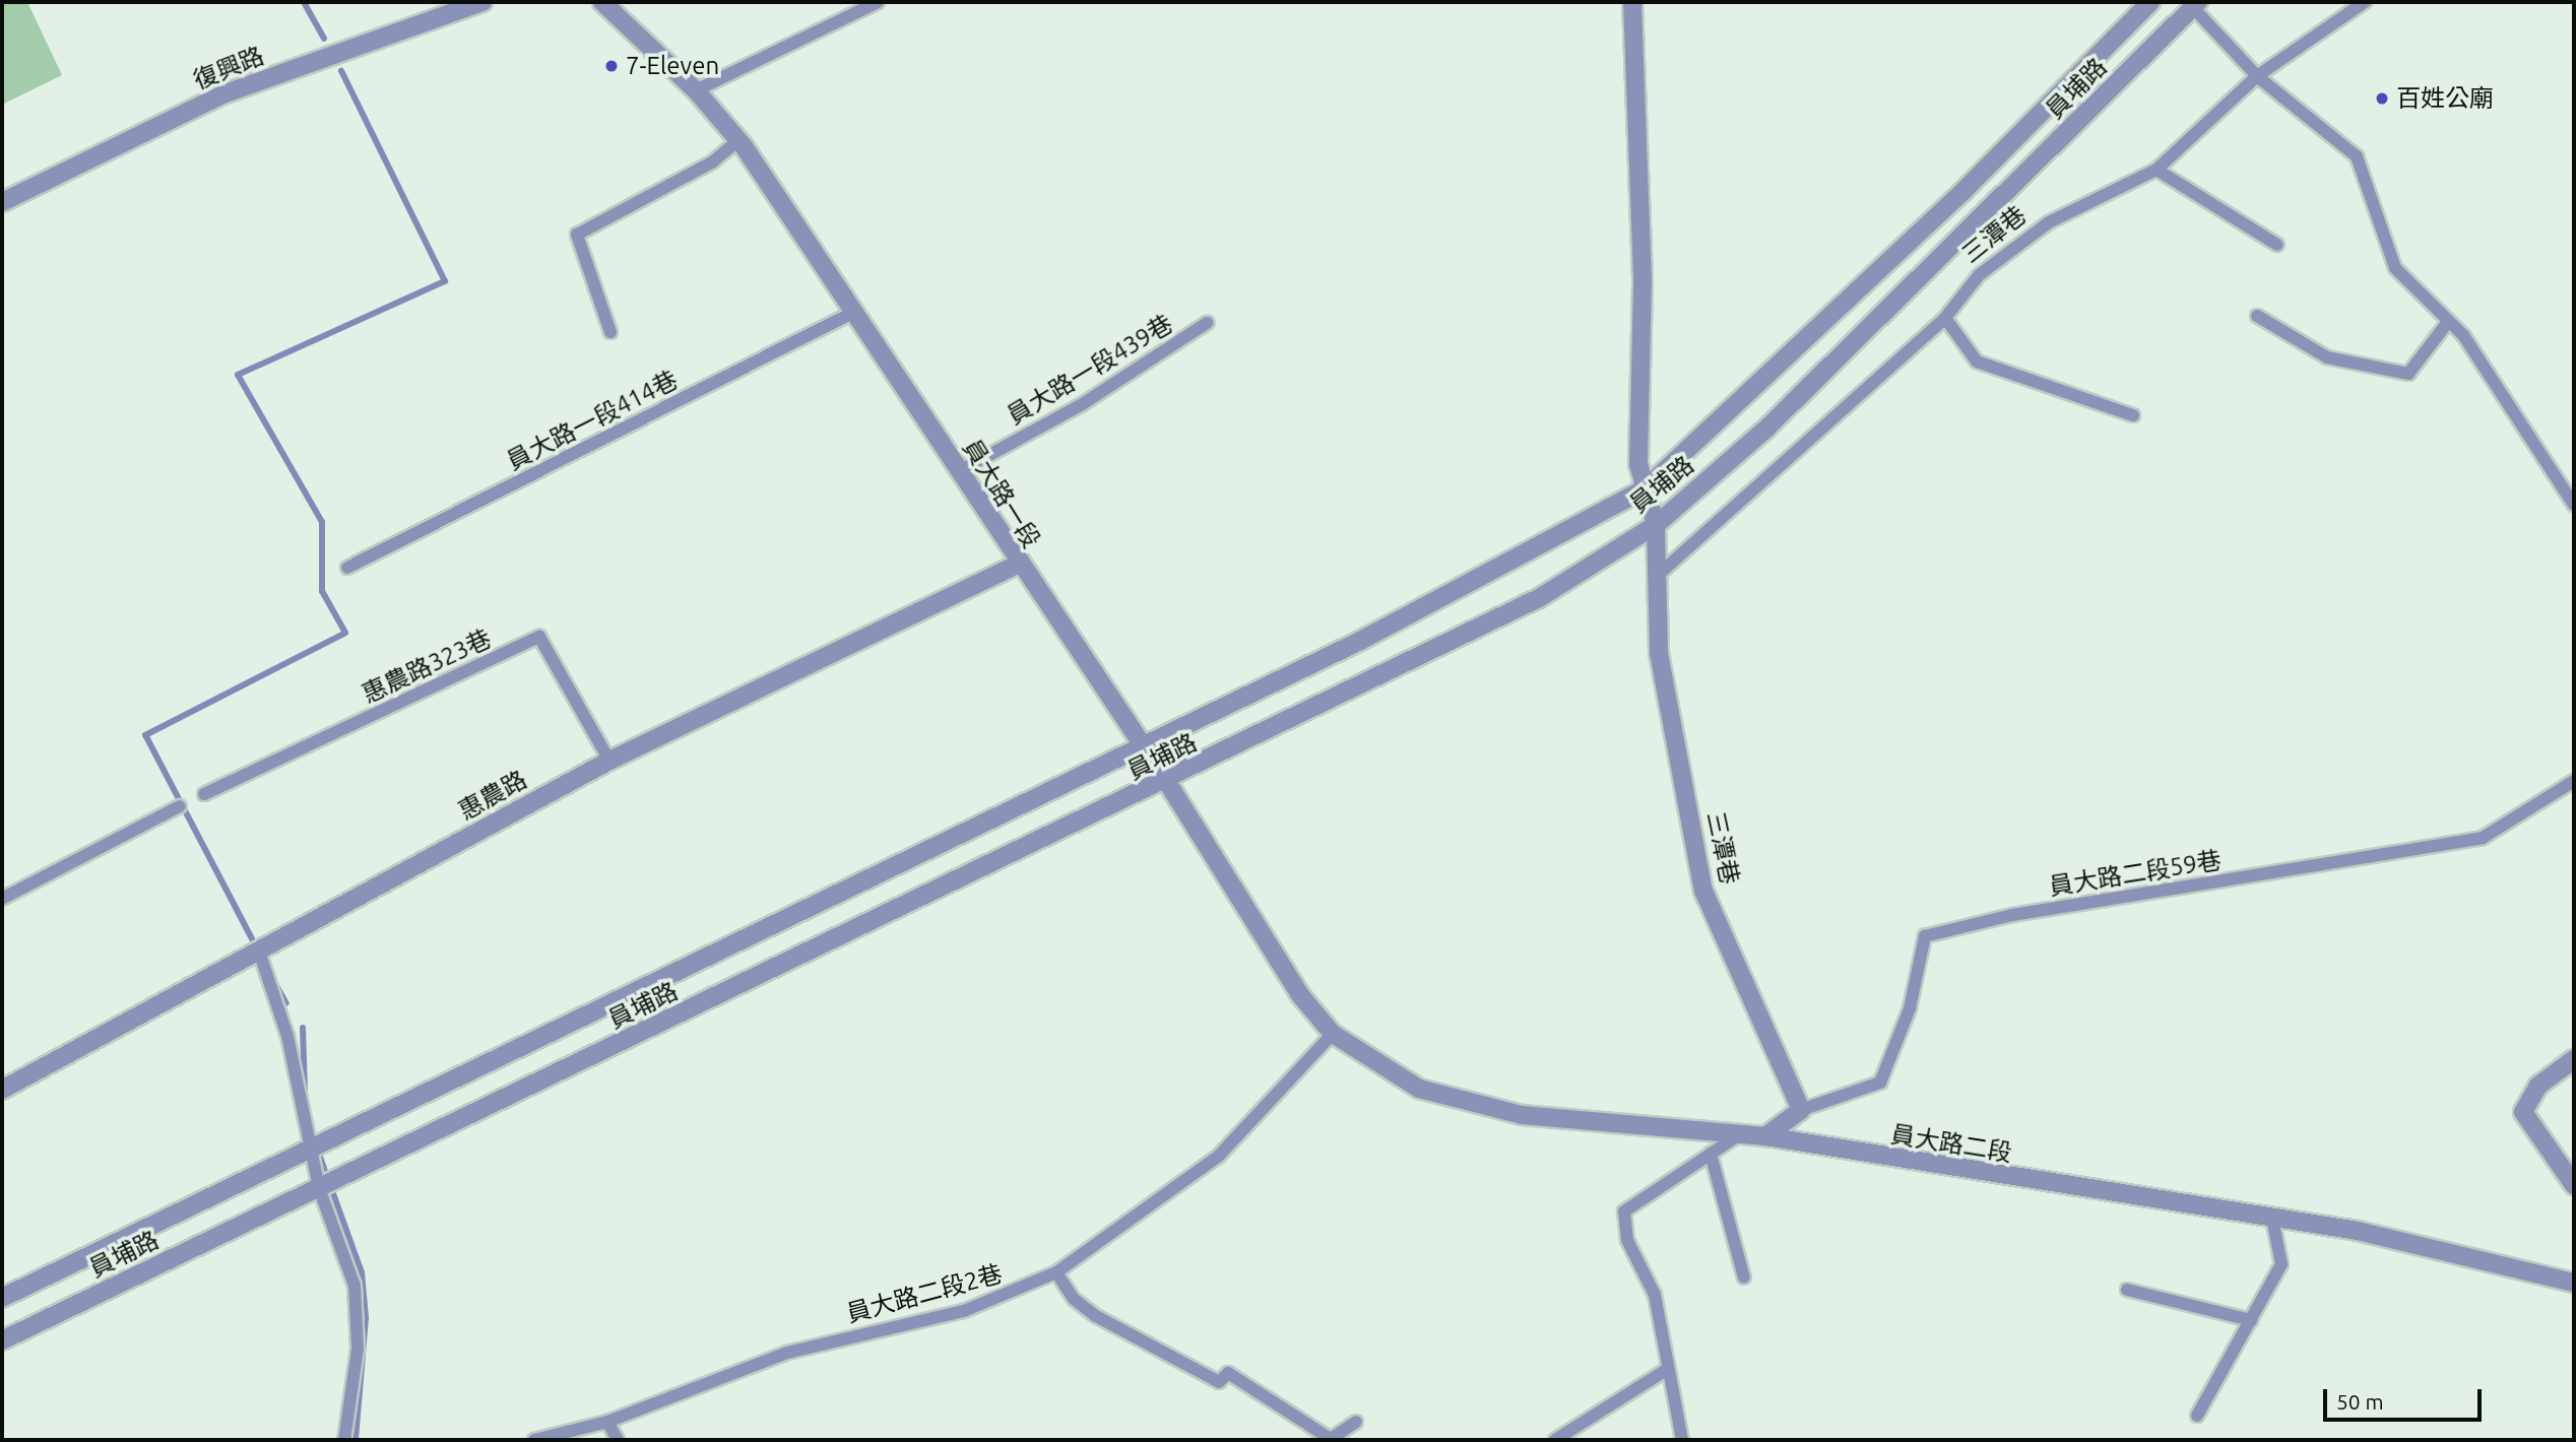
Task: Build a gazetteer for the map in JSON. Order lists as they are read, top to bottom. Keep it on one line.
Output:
{"streets":{"street":["復興路","員埔路","三潭巷","員大路一段","惠農路","員大路二段"],"lane":["員大路一段439巷","員大路一段414巷","惠農路323巷","員大路二段59巷","員大路二段2巷"]},"crossings":[["員埔路","三潭巷"],["員埔路","員大路一段"],["三潭巷","員大路二段59巷"],["員大路一段439巷","員大路一段"],["員大路一段414巷","員大路一段"],["員大路一段","惠農路"],["員大路一段","員大路二段"],["員大路一段","員大路二段2巷"],["惠農路323巷","惠農路"],["員大路二段","員大路二段2巷"]],"places":["7-Eleven","百姓公廟"],"scale_bar":"50 m"}
